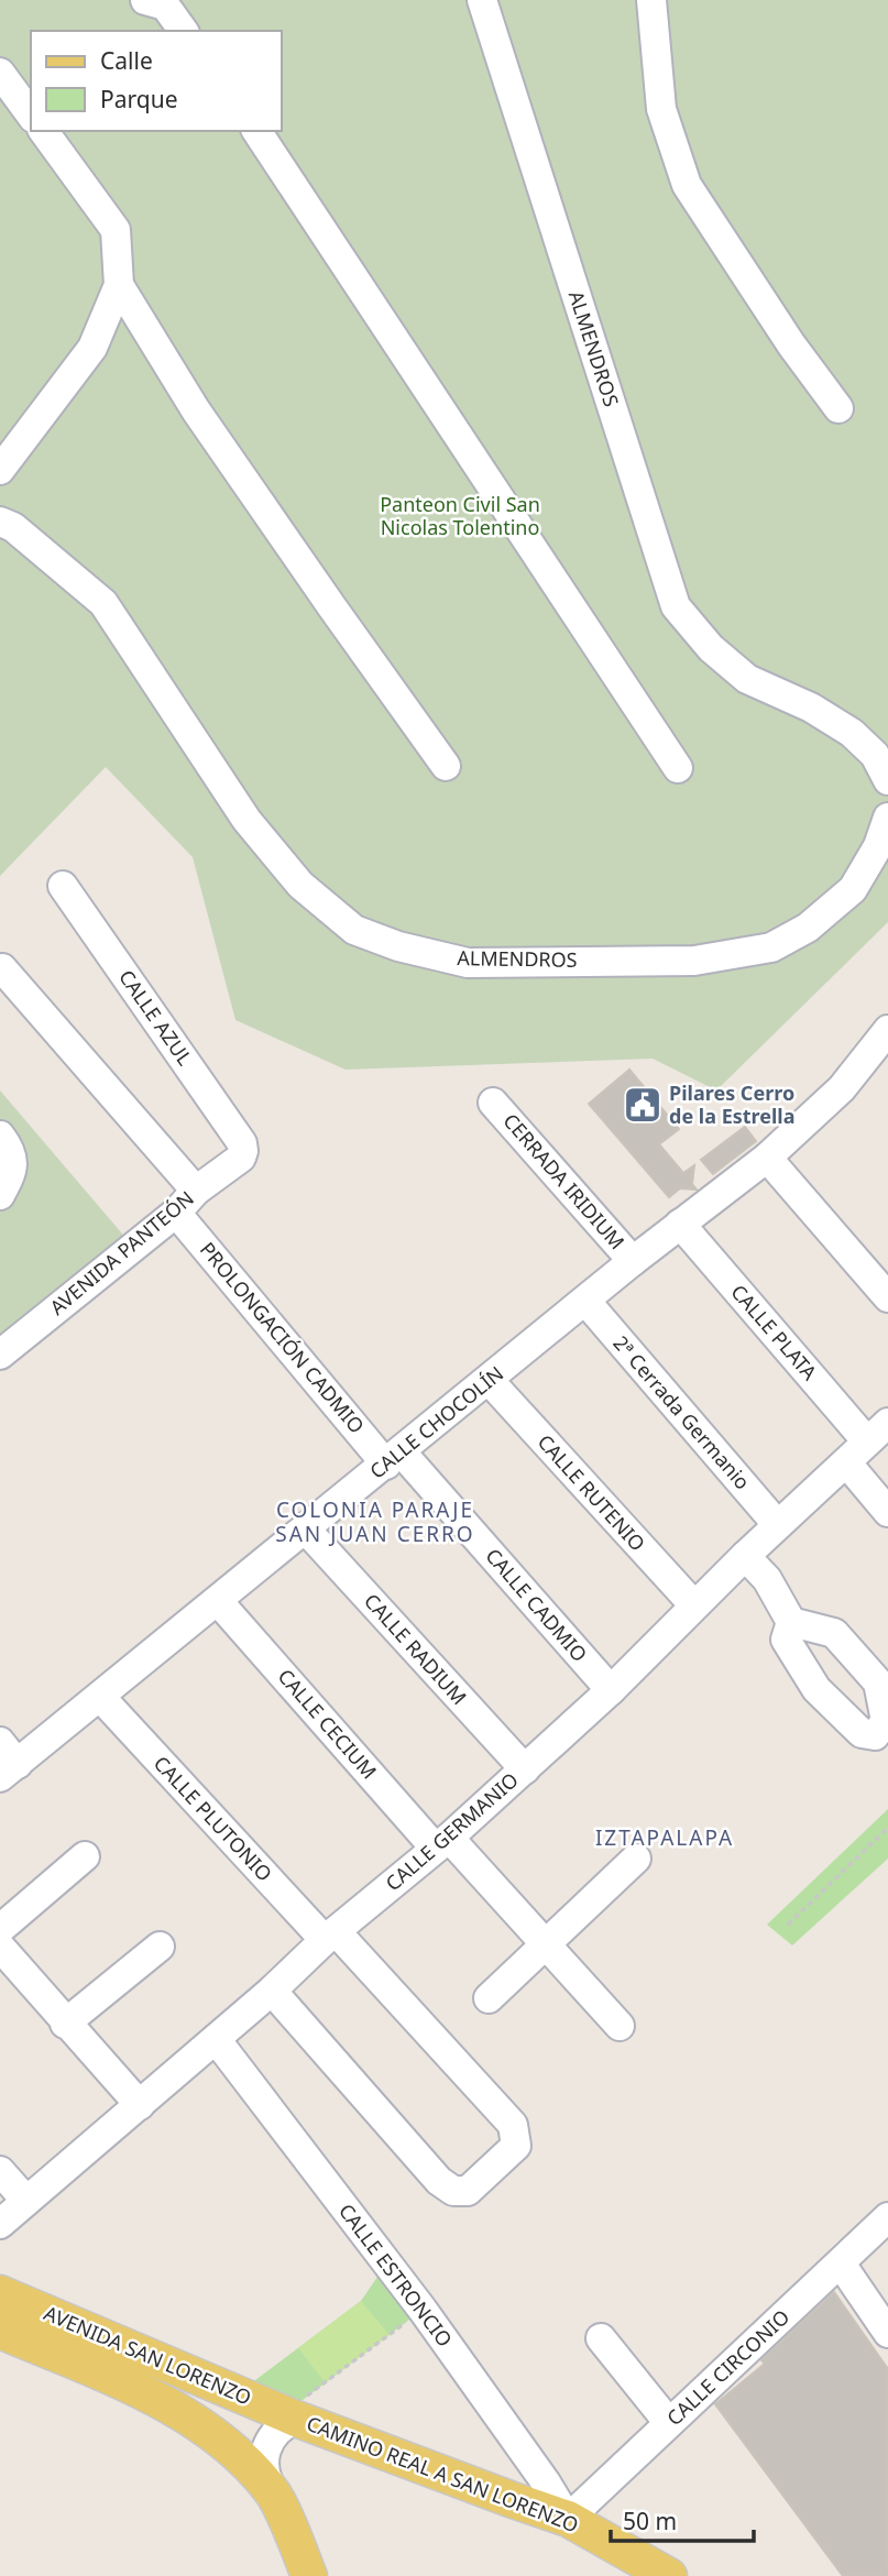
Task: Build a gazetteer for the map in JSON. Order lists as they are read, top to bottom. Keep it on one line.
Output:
{"streets":{"main road":["AVENIDA SAN LORENZO","CAMINO REAL A SAN LORENZO"],"street":["ALMENDROS","CALLE AZUL","CERRADA IRIDIUM","AVENIDA PANTEÓN","CALLE PLATA","PROLONGACIÓN CADMIO","2ª Cerrada Germanio","CALLE CHOCOLÍN","CALLE RUTENIO","CALLE CADMIO","CALLE RADIUM","CALLE CECIUM","CALLE PLUTONIO","CALLE GERMANIO","CALLE ESTRONCIO","CALLE CIRCONIO"]},"crossings":[["CALLE AZUL","AVENIDA PANTEÓN"],["CERRADA IRIDIUM","CALLE CHOCOLÍN"],["AVENIDA PANTEÓN","PROLONGACIÓN CADMIO"],["CALLE PLATA","CALLE CHOCOLÍN"],["CALLE PLATA","CALLE GERMANIO"],["PROLONGACIÓN CADMIO","CALLE CHOCOLÍN"],["PROLONGACIÓN CADMIO","CALLE CADMIO"],["2ª Cerrada Germanio","CALLE CHOCOLÍN"],["2ª Cerrada Germanio","CALLE GERMANIO"],["CALLE CHOCOLÍN","CALLE RUTENIO"],["CALLE CHOCOLÍN","CALLE CADMIO"],["CALLE CHOCOLÍN","CALLE RADIUM"],["CALLE CHOCOLÍN","CALLE CECIUM"],["CALLE CHOCOLÍN","CALLE PLUTONIO"],["CALLE RUTENIO","CALLE GERMANIO"],["CALLE CADMIO","CALLE GERMANIO"],["CALLE RADIUM","CALLE GERMANIO"],["CALLE CECIUM","CALLE GERMANIO"],["CALLE PLUTONIO","CALLE GERMANIO"],["CALLE GERMANIO","CALLE ESTRONCIO"],["CALLE ESTRONCIO","CALLE CIRCONIO"],["CALLE ESTRONCIO","CAMINO REAL A SAN LORENZO"],["AVENIDA SAN LORENZO","CAMINO REAL A SAN LORENZO"],["CALLE CIRCONIO","CAMINO REAL A SAN LORENZO"]],"districts":["COLONIA PARAJE SAN JUAN CERRO","IZTAPALAPA"],"parks":["Panteon Civil San Nicolas Tolentino"],"places":{"public building":["Pilares Cerro de la Estrella"]},"legend":["Calle","Parque"],"scale_bar":"50 m"}
